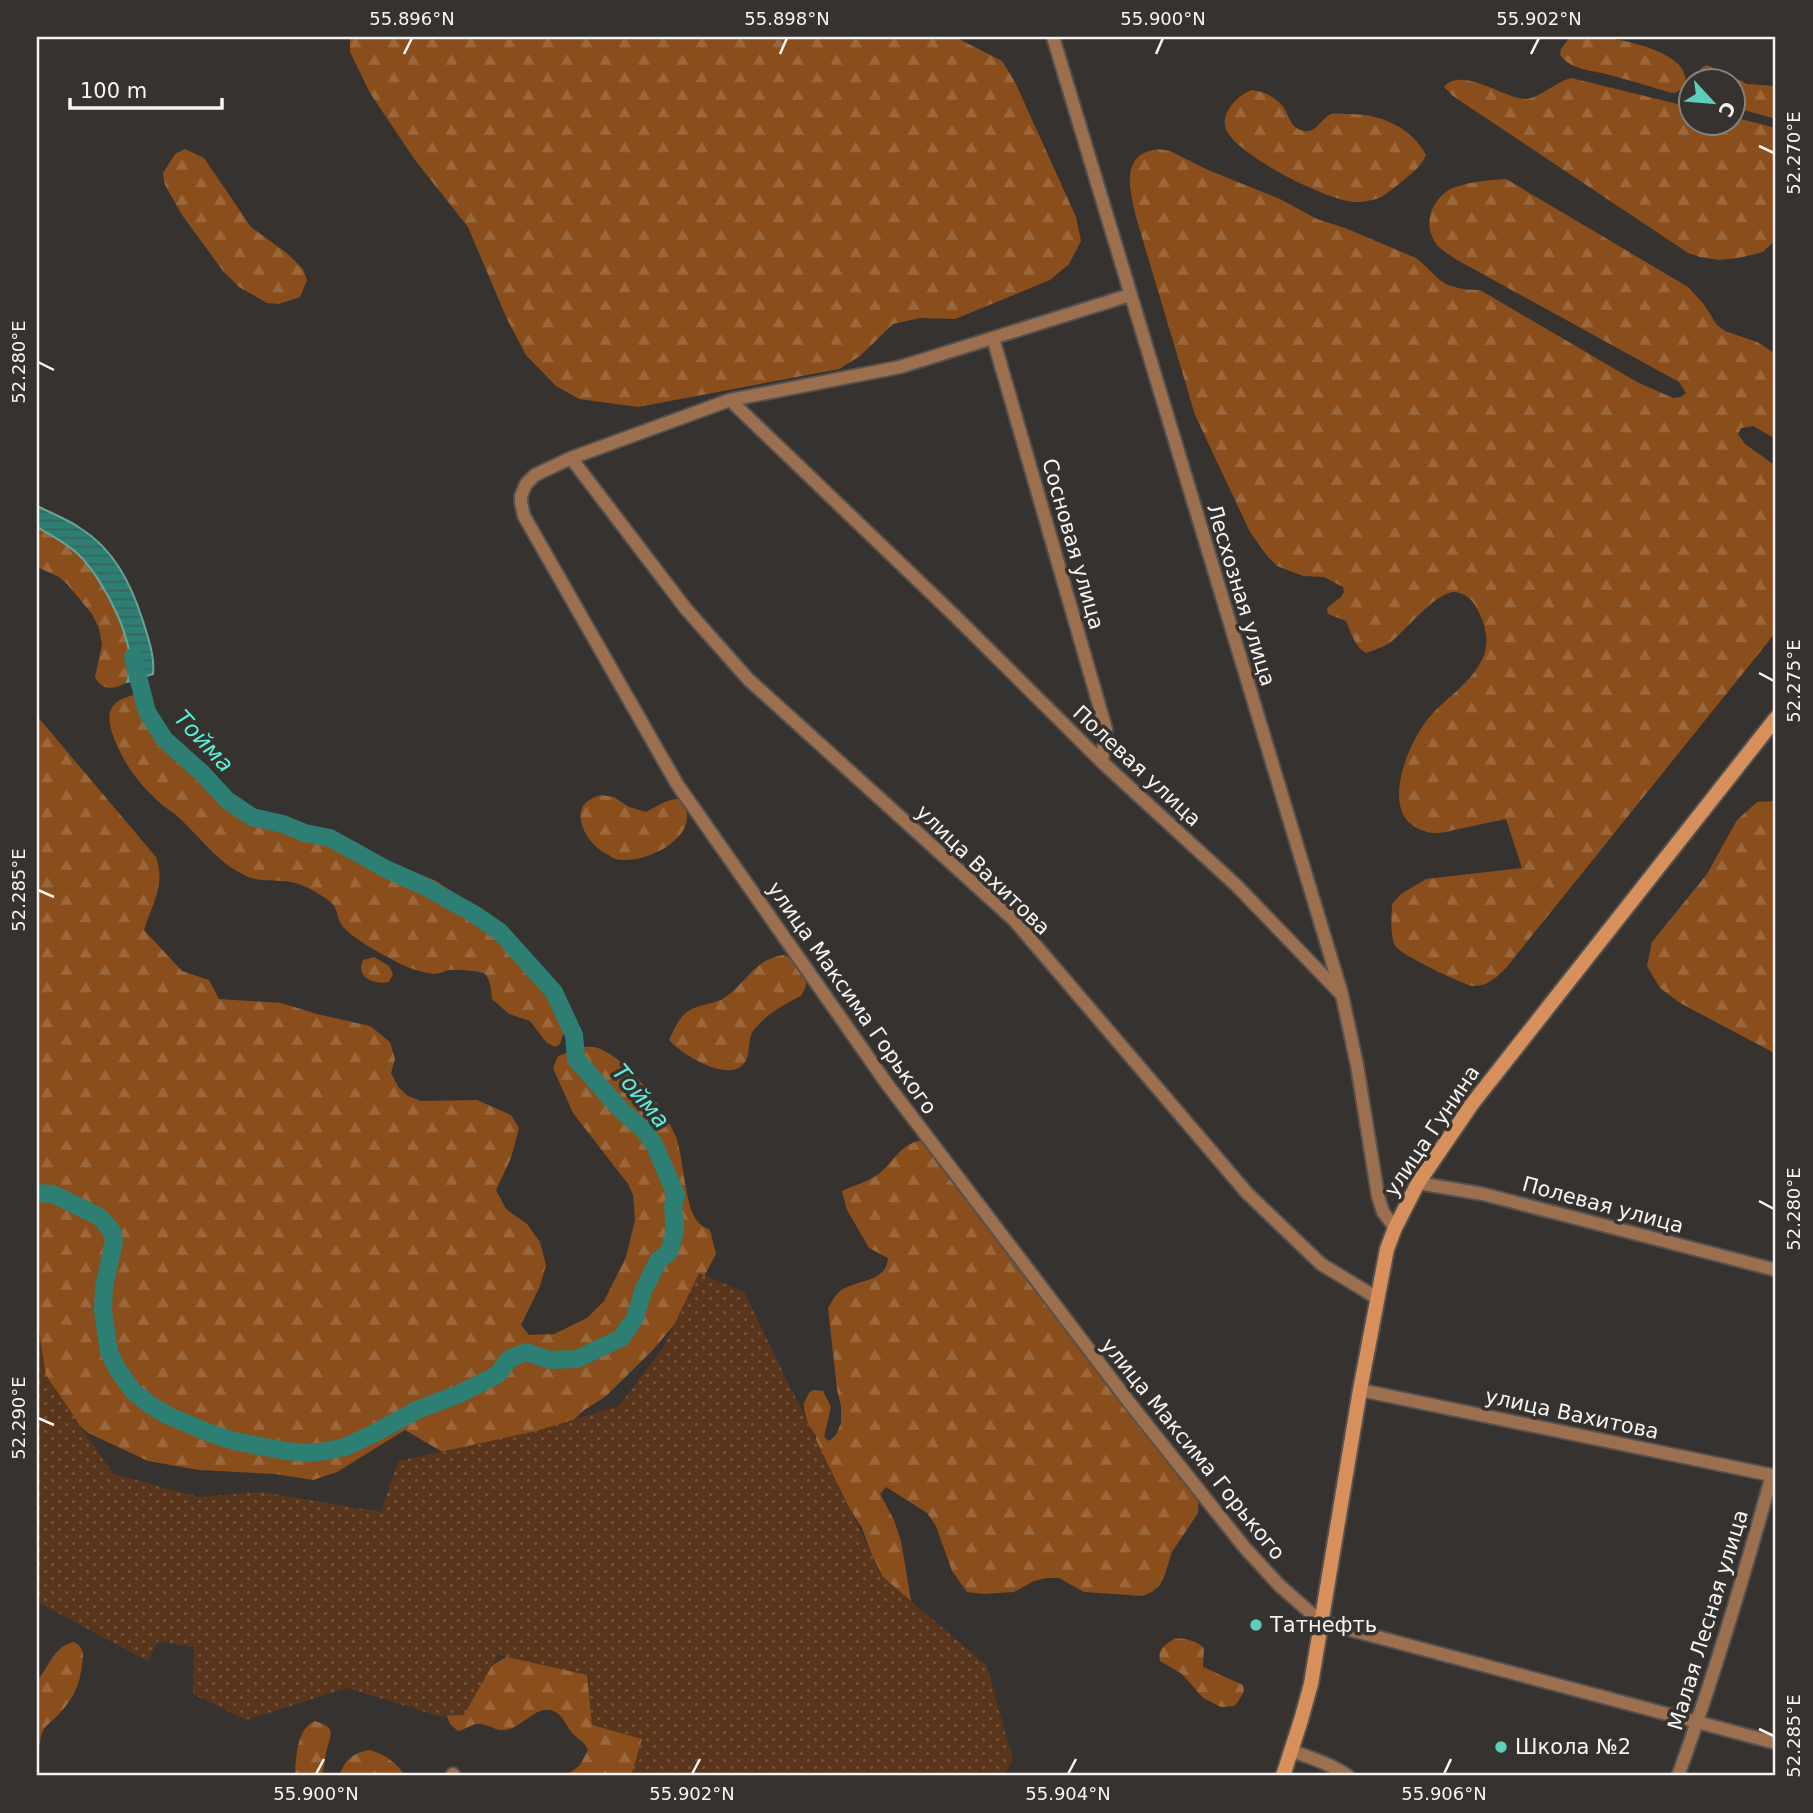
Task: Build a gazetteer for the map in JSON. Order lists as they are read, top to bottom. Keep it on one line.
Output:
{"streets":{"main road":["улица Гунина"],"street":["Сосновая улица","Лесхозная улица","Полевая улица","улица Вахитова","улица Максима Горького","Малая Лесная улица"]},"crossings":[["Сосновая улица","Полевая улица"],["Сосновая улица","улица Максима Горького"],["Лесхозная улица","Полевая улица"],["Лесхозная улица","улица Максима Горького"],["Полевая улица","улица Максима Горького"],["Полевая улица","улица Гунина"],["улица Вахитова","улица Максима Горького"],["улица Вахитова","улица Гунина"],["улица Вахитова","Малая Лесная улица"],["улица Максима Горького","улица Гунина"],["улица Максима Горького","Малая Лесная улица"]],"water":["Тойма"],"places":["Татнефть","Школа №2"],"scale_bar":"100 m","north":"bottom right","coordinates":["55.896°N","55.898°N","55.900°N","55.902°N","52.270°E","52.280°E","52.275°E","52.285°E","52.290°E","55.904°N","55.906°N"]}
